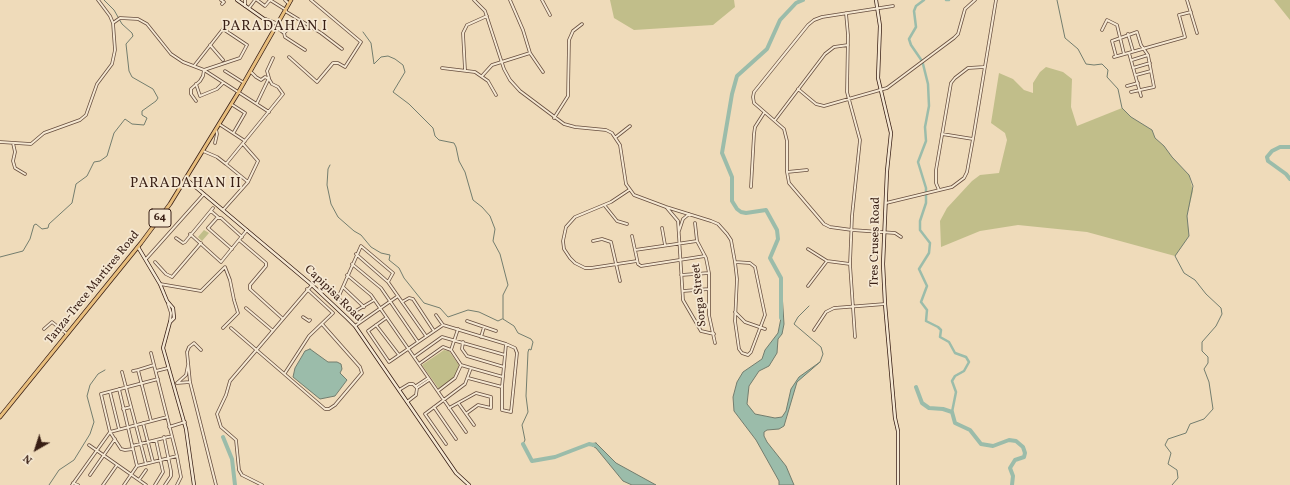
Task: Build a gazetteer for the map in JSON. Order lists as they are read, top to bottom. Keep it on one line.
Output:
{"streets":{"main road":["64","Tres Cruses Road","Tanza-Trece Martires Road","Capipisa Road"],"street":["Sorga Street"]},"crossings":[["Tanza-Trece Martires Road","Capipisa Road"]],"districts":["PARADAHAN I","PARADAHAN II"],"north":"bottom left"}
